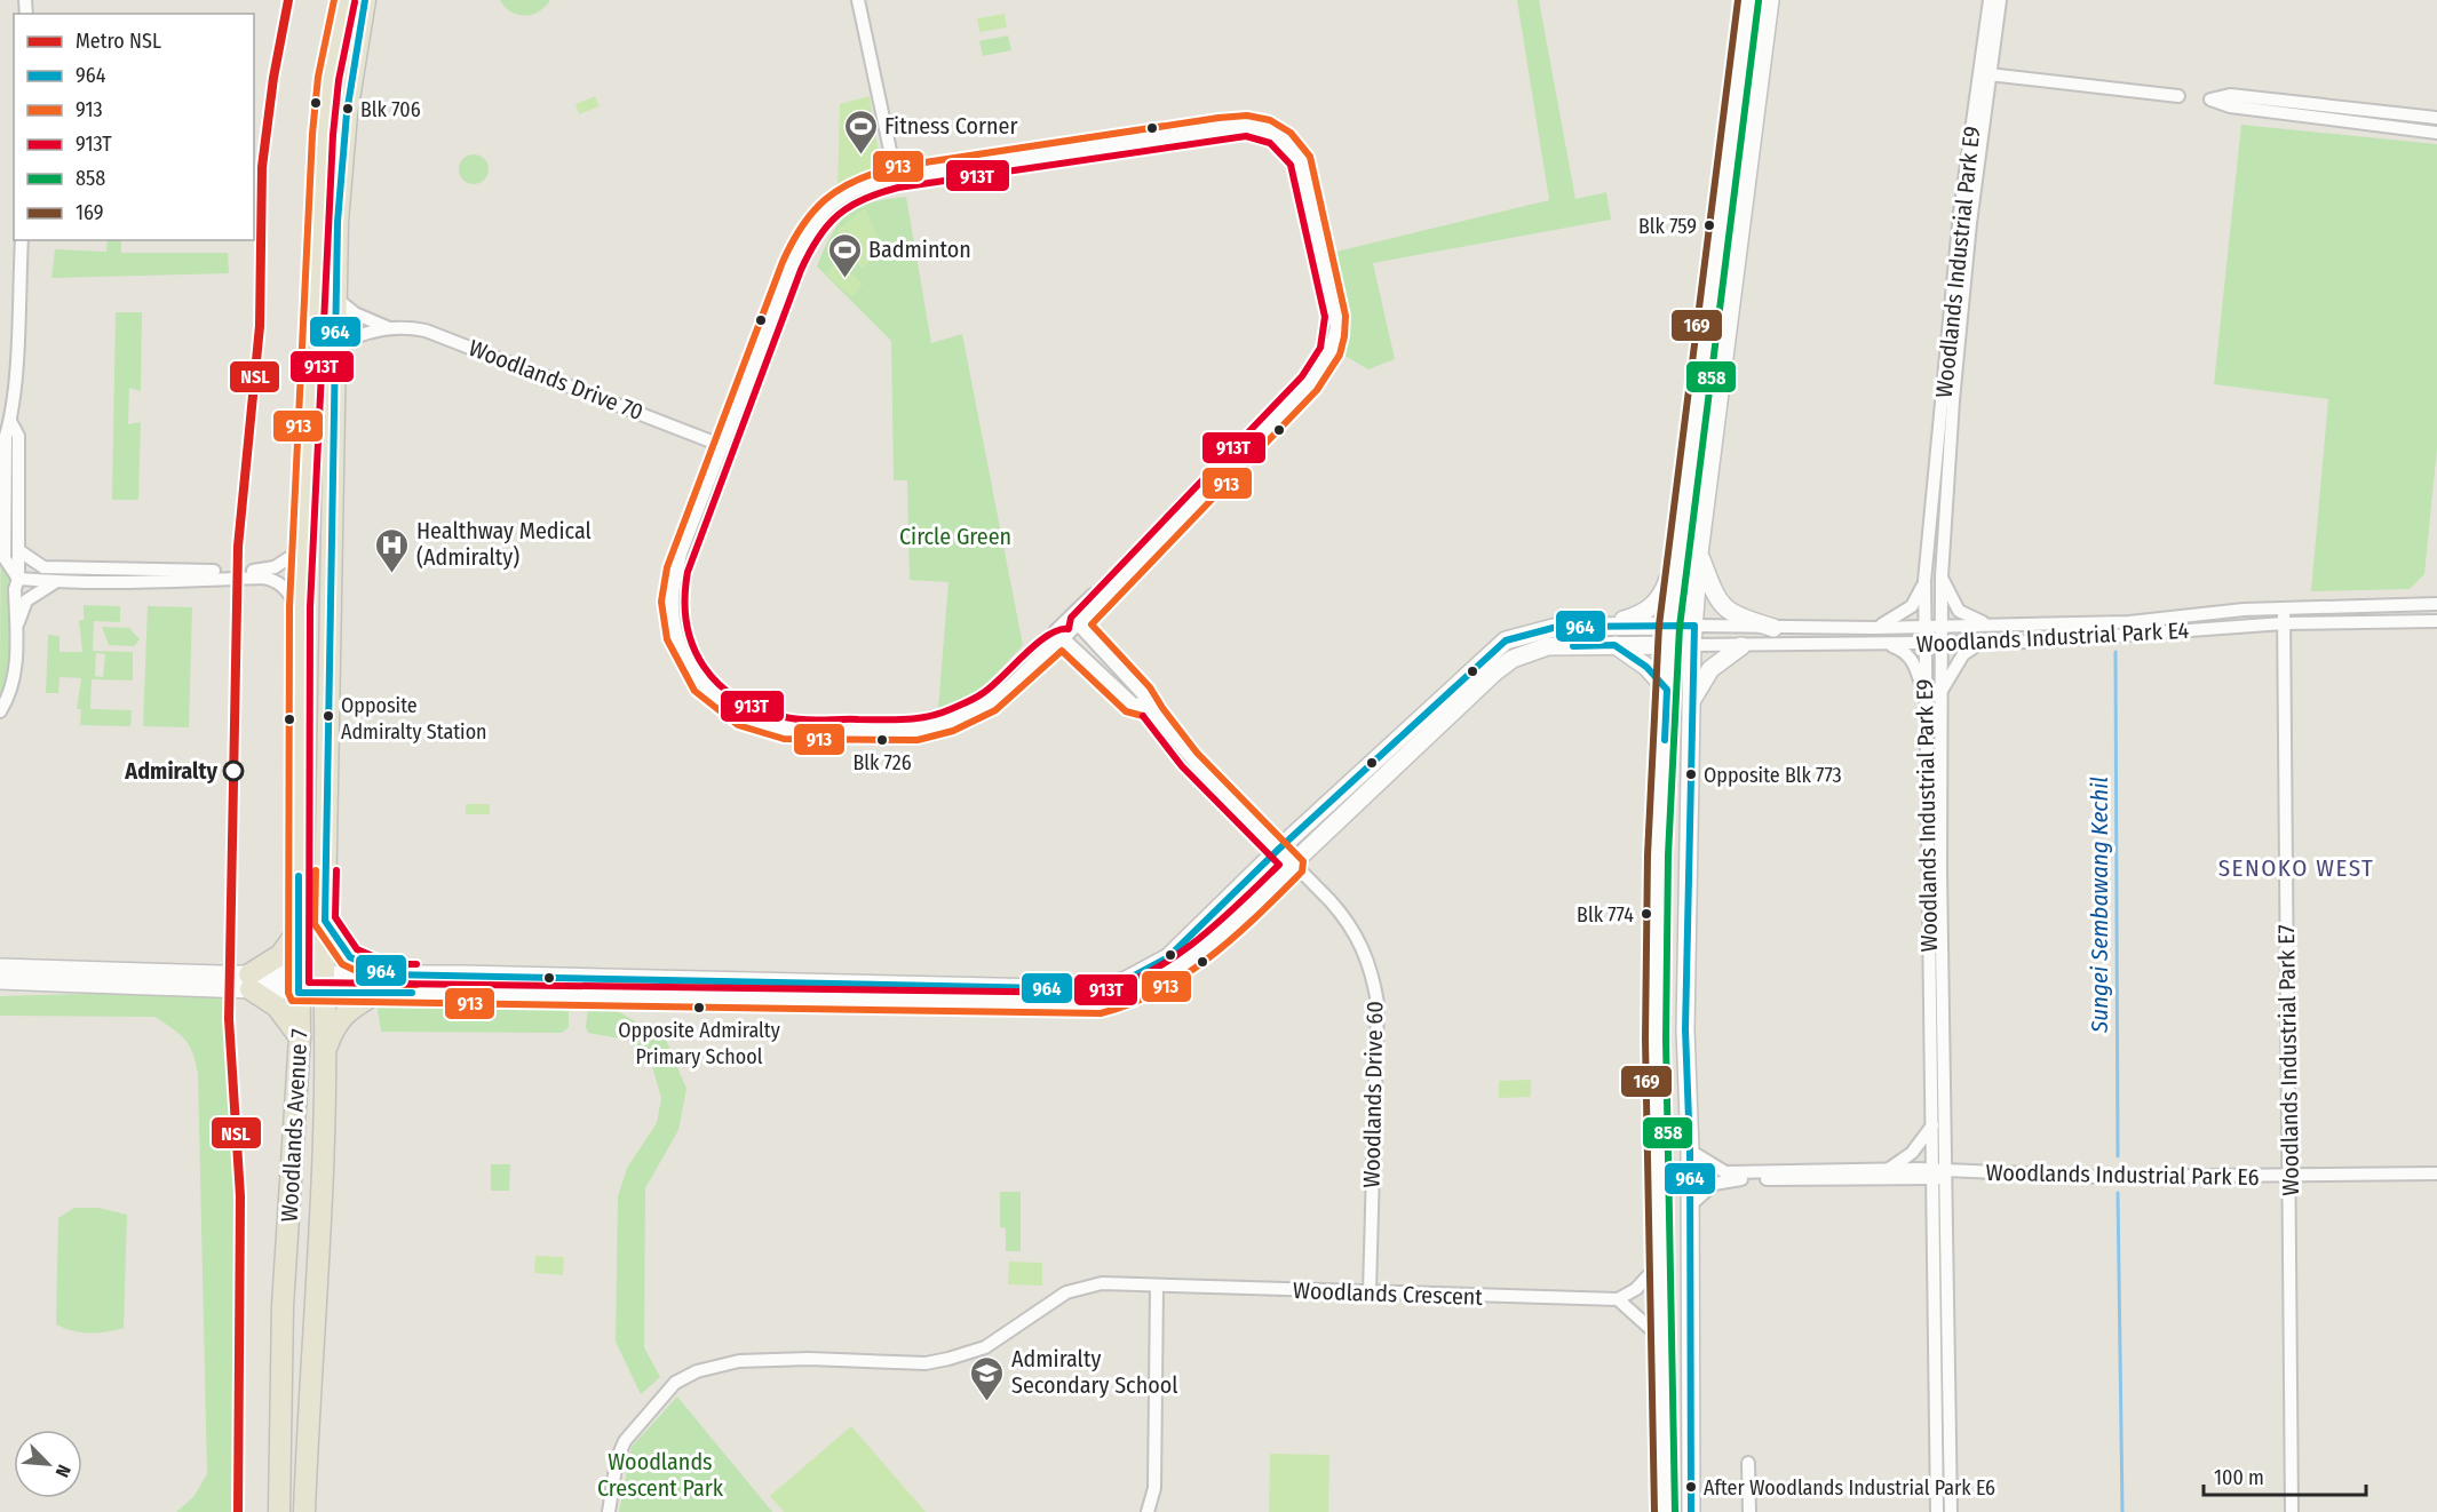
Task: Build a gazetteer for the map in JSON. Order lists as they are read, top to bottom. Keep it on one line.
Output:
{"streets":{"main road":["Woodlands Avenue 7"],"street":["Woodlands Industrial Park E9","Woodlands Drive 70","Woodlands Industrial Park E4","Woodlands Industrial Park E7","Woodlands Drive 60","Woodlands Industrial Park E6","Woodlands Crescent"]},"crossings":[["Woodlands Industrial Park E9","Woodlands Industrial Park E4"],["Woodlands Industrial Park E9","Woodlands Industrial Park E6"],["Woodlands Drive 70","Woodlands Avenue 7"],["Woodlands Industrial Park E4","Woodlands Industrial Park E7"],["Woodlands Industrial Park E4","Woodlands Drive 60"],["Woodlands Industrial Park E7","Woodlands Industrial Park E6"],["Woodlands Drive 60","Woodlands Crescent"]],"districts":["SENOKO WEST"],"water":["Sungei Sembawang Kechil"],"parks":["Circle Green","Woodlands Crescent Park"],"places":{"other":["Blk 706","Blk 759","Opposite Admiralty Station","Blk 726","Admiralty","Opposite Blk 773","Blk 774","Opposite Admiralty Primary School","After Woodlands Industrial Park E6"],"sports":["Fitness Corner","Badminton"],"hospital":["Healthway Medical (Admiralty)"],"school or university":["Admiralty Secondary School"]},"lines":["metro line NSL","transit line 964","transit line 913","transit line 169","transit line 858","transit line 913T"],"legend":["Metro NSL","964","913","913T","858","169"],"scale_bar":"100 m","north":"bottom right"}
